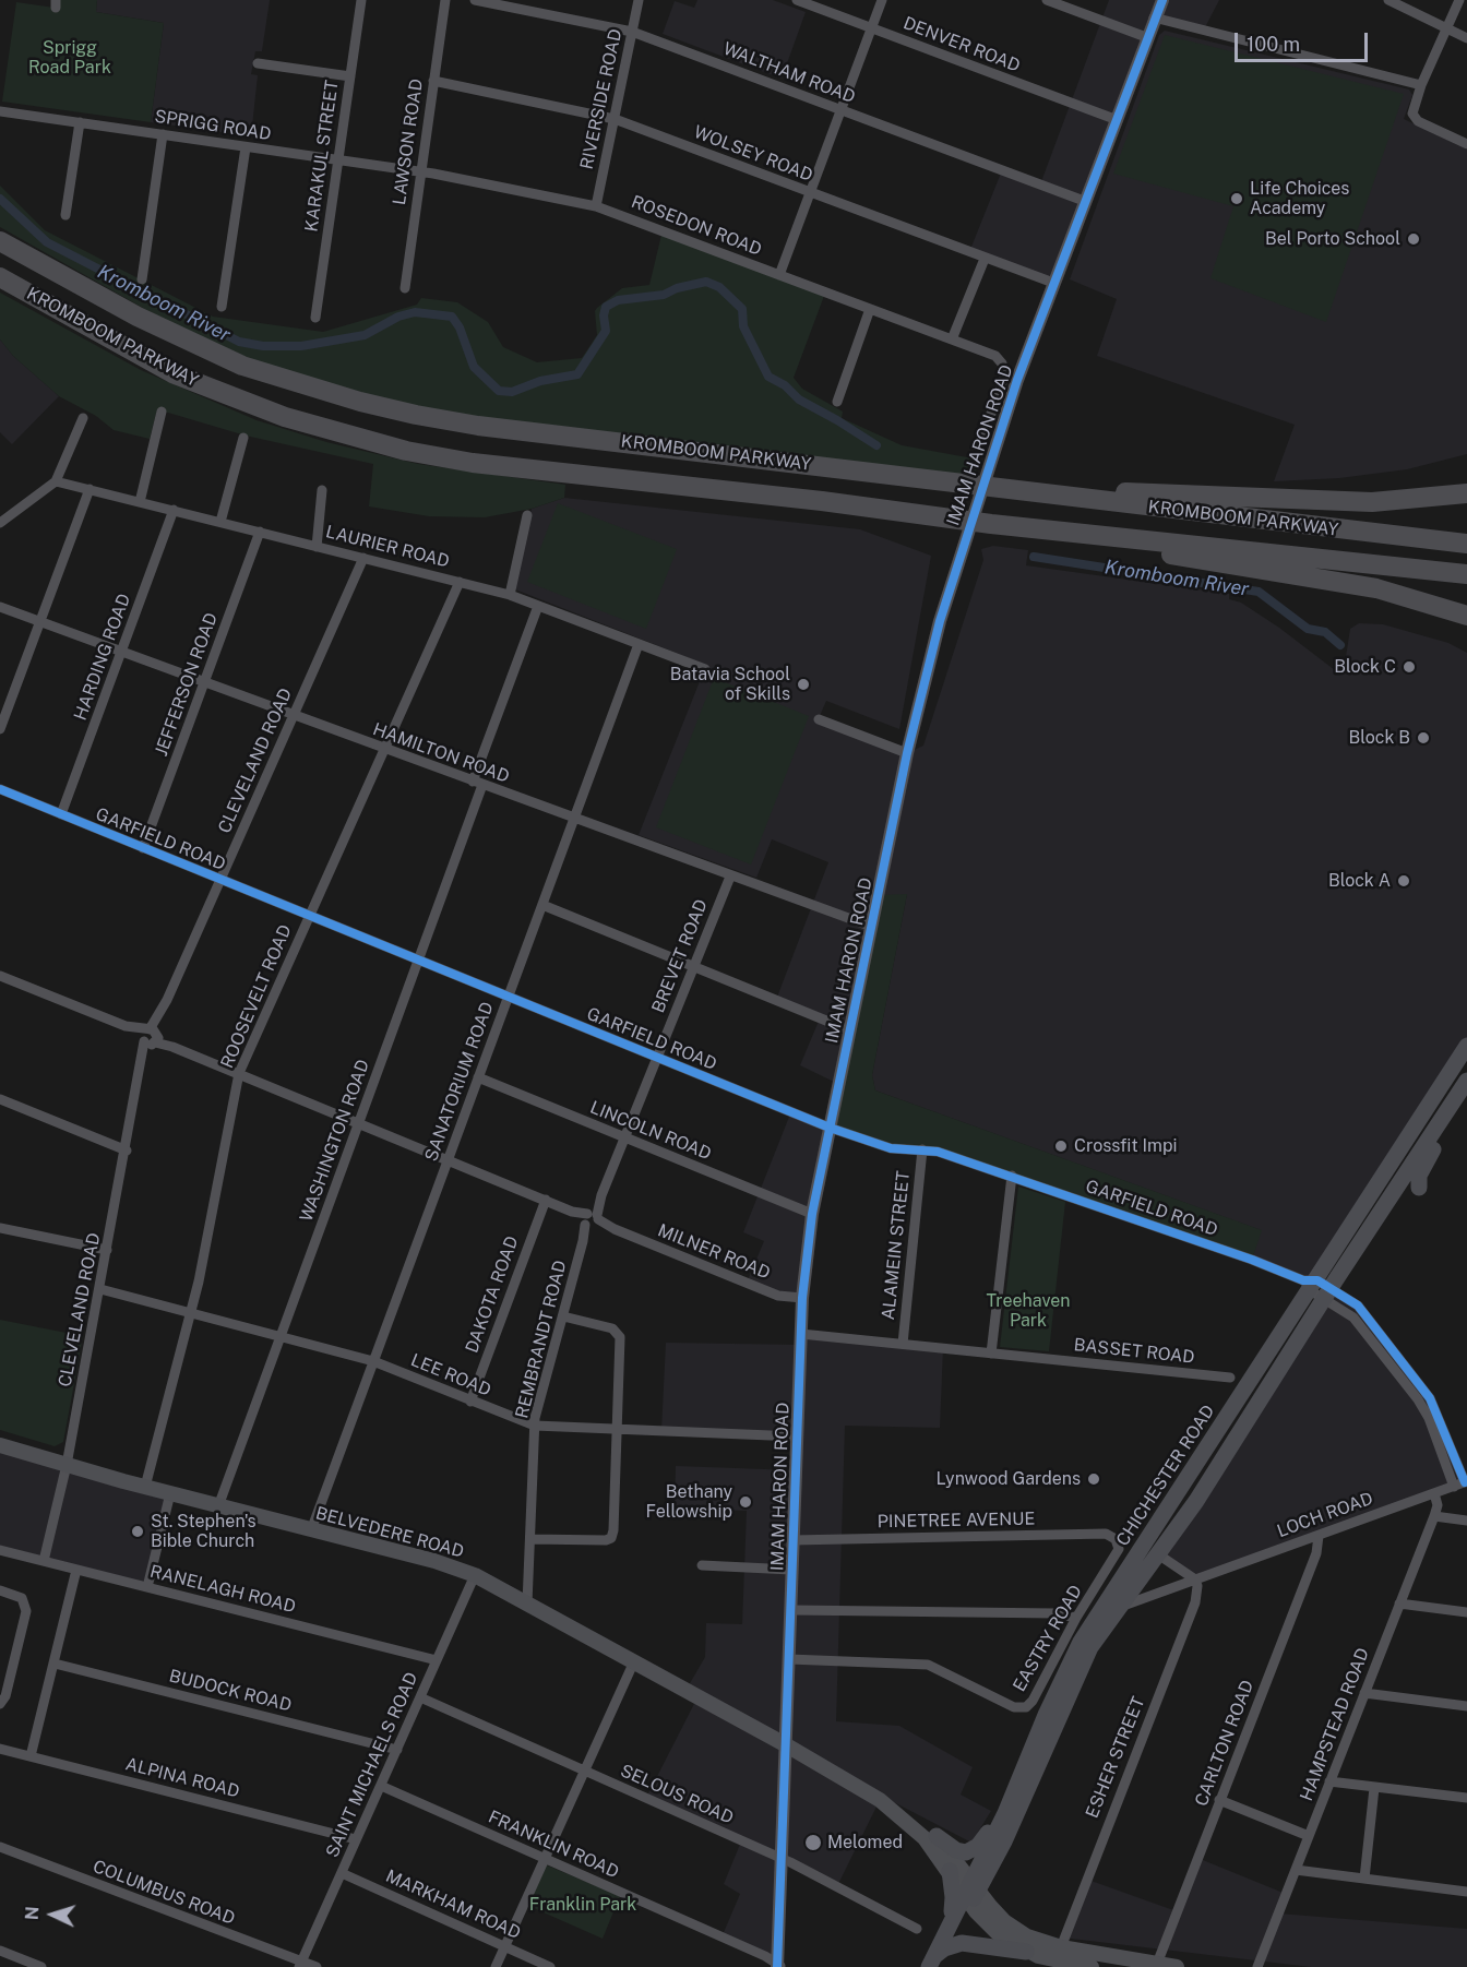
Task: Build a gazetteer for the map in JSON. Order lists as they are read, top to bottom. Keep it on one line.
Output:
{"streets":{"highway":["KROMBOOM PARKWAY"],"main road":["CHICHESTER ROAD","BELVEDERE ROAD"],"street":["DENVER ROAD","WALTHAM ROAD","RIVERSIDE ROAD","SPRIGG ROAD","LAWSON ROAD","WOLSEY ROAD","KARAKUL STREET","ROSEDON ROAD","IMAM HARON ROAD","LAURIER ROAD","HARDING ROAD","JEFFERSON ROAD","HAMILTON ROAD","CLEVELAND ROAD","GARFIELD ROAD","BREVET ROAD","ROOSEVELT ROAD","SANATORIUM ROAD","LINCOLN ROAD","WASHINGTON ROAD","ALAMEIN STREET","MILNER ROAD","DAKOTA ROAD","REMBRANDT ROAD","BASSET ROAD","LEE ROAD","LOCH ROAD","PINETREE AVENUE","RANELAGH ROAD","EASTRY ROAD","BUDOCK ROAD","HAMPSTEAD ROAD","CARLTON ROAD","ESHER STREET","SAINT MICHAELS ROAD","ALPINA ROAD","SELOUS ROAD","FRANKLIN ROAD","COLUMBUS ROAD","MARKHAM ROAD"]},"crossings":[["DENVER ROAD","IMAM HARON ROAD"],["WALTHAM ROAD","RIVERSIDE ROAD"],["WALTHAM ROAD","IMAM HARON ROAD"],["RIVERSIDE ROAD","WOLSEY ROAD"],["RIVERSIDE ROAD","ROSEDON ROAD"],["SPRIGG ROAD","LAWSON ROAD"],["SPRIGG ROAD","KARAKUL STREET"],["SPRIGG ROAD","ROSEDON ROAD"],["LAWSON ROAD","WOLSEY ROAD"],["LAWSON ROAD","ROSEDON ROAD"],["WOLSEY ROAD","IMAM HARON ROAD"],["IMAM HARON ROAD","HAMILTON ROAD"],["IMAM HARON ROAD","GARFIELD ROAD"],["IMAM HARON ROAD","LINCOLN ROAD"],["IMAM HARON ROAD","MILNER ROAD"],["IMAM HARON ROAD","BASSET ROAD"],["IMAM HARON ROAD","LEE ROAD"],["IMAM HARON ROAD","PINETREE AVENUE"],["IMAM HARON ROAD","BELVEDERE ROAD"],["IMAM HARON ROAD","EASTRY ROAD"],["IMAM HARON ROAD","SELOUS ROAD"],["IMAM HARON ROAD","FRANKLIN ROAD"],["LAURIER ROAD","HARDING ROAD"],["LAURIER ROAD","JEFFERSON ROAD"],["LAURIER ROAD","CLEVELAND ROAD"],["LAURIER ROAD","ROOSEVELT ROAD"],["LAURIER ROAD","SANATORIUM ROAD"],["LAURIER ROAD","WASHINGTON ROAD"],["HARDING ROAD","HAMILTON ROAD"],["HARDING ROAD","GARFIELD ROAD"],["JEFFERSON ROAD","HAMILTON ROAD"],["JEFFERSON ROAD","GARFIELD ROAD"],["HAMILTON ROAD","CLEVELAND ROAD"],["HAMILTON ROAD","BREVET ROAD"],["HAMILTON ROAD","ROOSEVELT ROAD"],["HAMILTON ROAD","SANATORIUM ROAD"],["HAMILTON ROAD","WASHINGTON ROAD"],["CLEVELAND ROAD","GARFIELD ROAD"],["CLEVELAND ROAD","MILNER ROAD"],["CLEVELAND ROAD","LEE ROAD"],["CLEVELAND ROAD","BELVEDERE ROAD"],["CLEVELAND ROAD","RANELAGH ROAD"],["GARFIELD ROAD","BREVET ROAD"],["GARFIELD ROAD","ROOSEVELT ROAD"],["GARFIELD ROAD","SANATORIUM ROAD"],["GARFIELD ROAD","WASHINGTON ROAD"],["GARFIELD ROAD","ALAMEIN STREET"],["GARFIELD ROAD","CHICHESTER ROAD"],["GARFIELD ROAD","LOCH ROAD"],["BREVET ROAD","LINCOLN ROAD"],["BREVET ROAD","MILNER ROAD"],["BREVET ROAD","REMBRANDT ROAD"],["ROOSEVELT ROAD","MILNER ROAD"],["ROOSEVELT ROAD","LEE ROAD"],["ROOSEVELT ROAD","BELVEDERE ROAD"],["SANATORIUM ROAD","LINCOLN ROAD"],["SANATORIUM ROAD","MILNER ROAD"],["SANATORIUM ROAD","LEE ROAD"],["SANATORIUM ROAD","BELVEDERE ROAD"],["WASHINGTON ROAD","MILNER ROAD"],["WASHINGTON ROAD","LEE ROAD"],["WASHINGTON ROAD","BELVEDERE ROAD"],["ALAMEIN STREET","BASSET ROAD"],["MILNER ROAD","DAKOTA ROAD"],["MILNER ROAD","REMBRANDT ROAD"],["DAKOTA ROAD","LEE ROAD"],["REMBRANDT ROAD","LEE ROAD"],["REMBRANDT ROAD","BELVEDERE ROAD"],["CHICHESTER ROAD","LOCH ROAD"],["CHICHESTER ROAD","BELVEDERE ROAD"],["LOCH ROAD","HAMPSTEAD ROAD"],["LOCH ROAD","CARLTON ROAD"],["LOCH ROAD","ESHER STREET"],["PINETREE AVENUE","EASTRY ROAD"],["BELVEDERE ROAD","SAINT MICHAELS ROAD"],["RANELAGH ROAD","SAINT MICHAELS ROAD"],["BUDOCK ROAD","SAINT MICHAELS ROAD"],["SAINT MICHAELS ROAD","ALPINA ROAD"],["SAINT MICHAELS ROAD","SELOUS ROAD"],["SAINT MICHAELS ROAD","FRANKLIN ROAD"],["SAINT MICHAELS ROAD","COLUMBUS ROAD"],["SAINT MICHAELS ROAD","MARKHAM ROAD"]],"water":["Kromboom River"],"parks":["Sprigg Road Park","Treehaven Park","Franklin Park"],"places":["Life Choices Academy","Bel Porto School","Block C","Batavia School of Skills","Block B","Block A","Crossfit Impi","Lynwood Gardens","Bethany Fellowship","St. Stephen's Bible Church","Melomed"],"scale_bar":"100 m","north":"left"}
